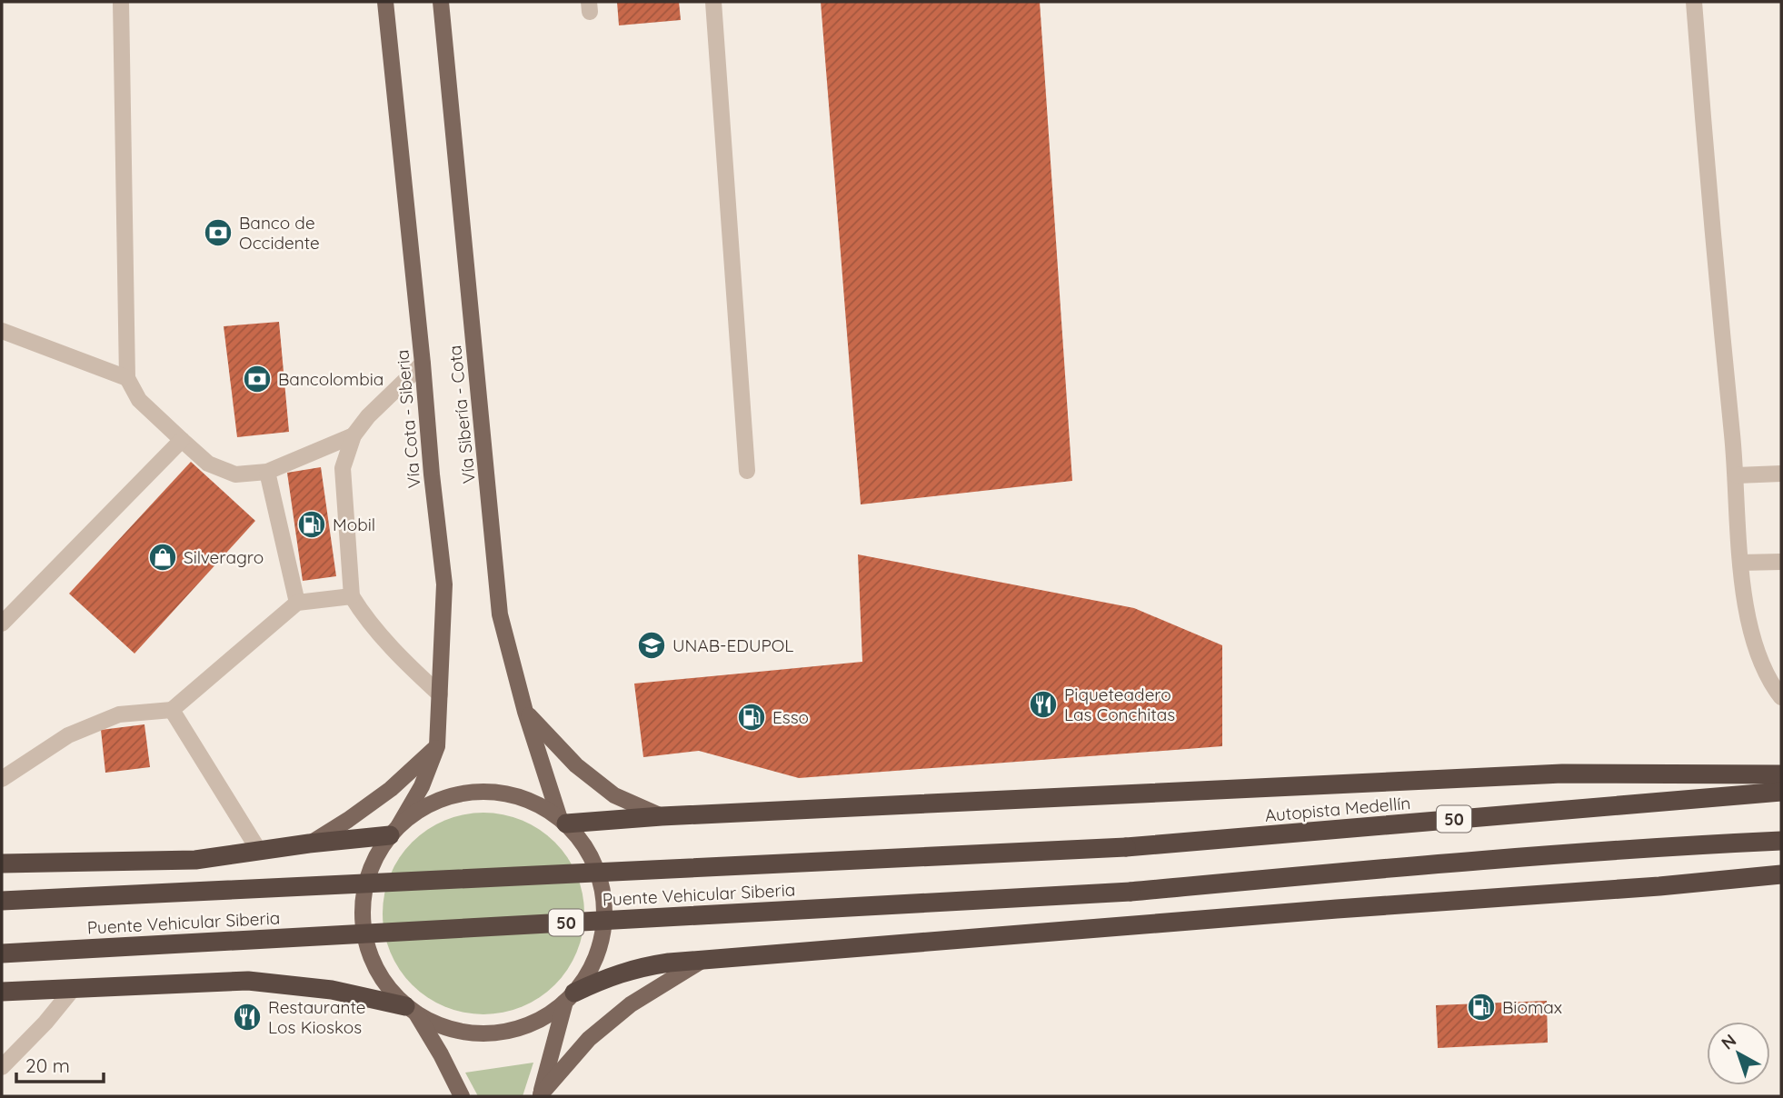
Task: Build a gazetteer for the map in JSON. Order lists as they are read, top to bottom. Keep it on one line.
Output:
{"streets":{"highway":["Autopista Medellín","50","Puente Vehicular Siberia"],"main road":["Vía Sibería - Cota","Vía Cota - Siberia"]},"crossings":[["Autopista Medellín","Puente Vehicular Siberia"]],"places":{"bank":["Banco de Occidente","Bancolombia"],"fuel station":["Mobil","Esso","Biomax"],"shop":["Silveragro"],"school or university":["UNAB-EDUPOL"],"restaurant":["Piqueteadero Las Conchitas","Restaurante Los Kioskos"]},"scale_bar":"20 m","north":"top left"}
